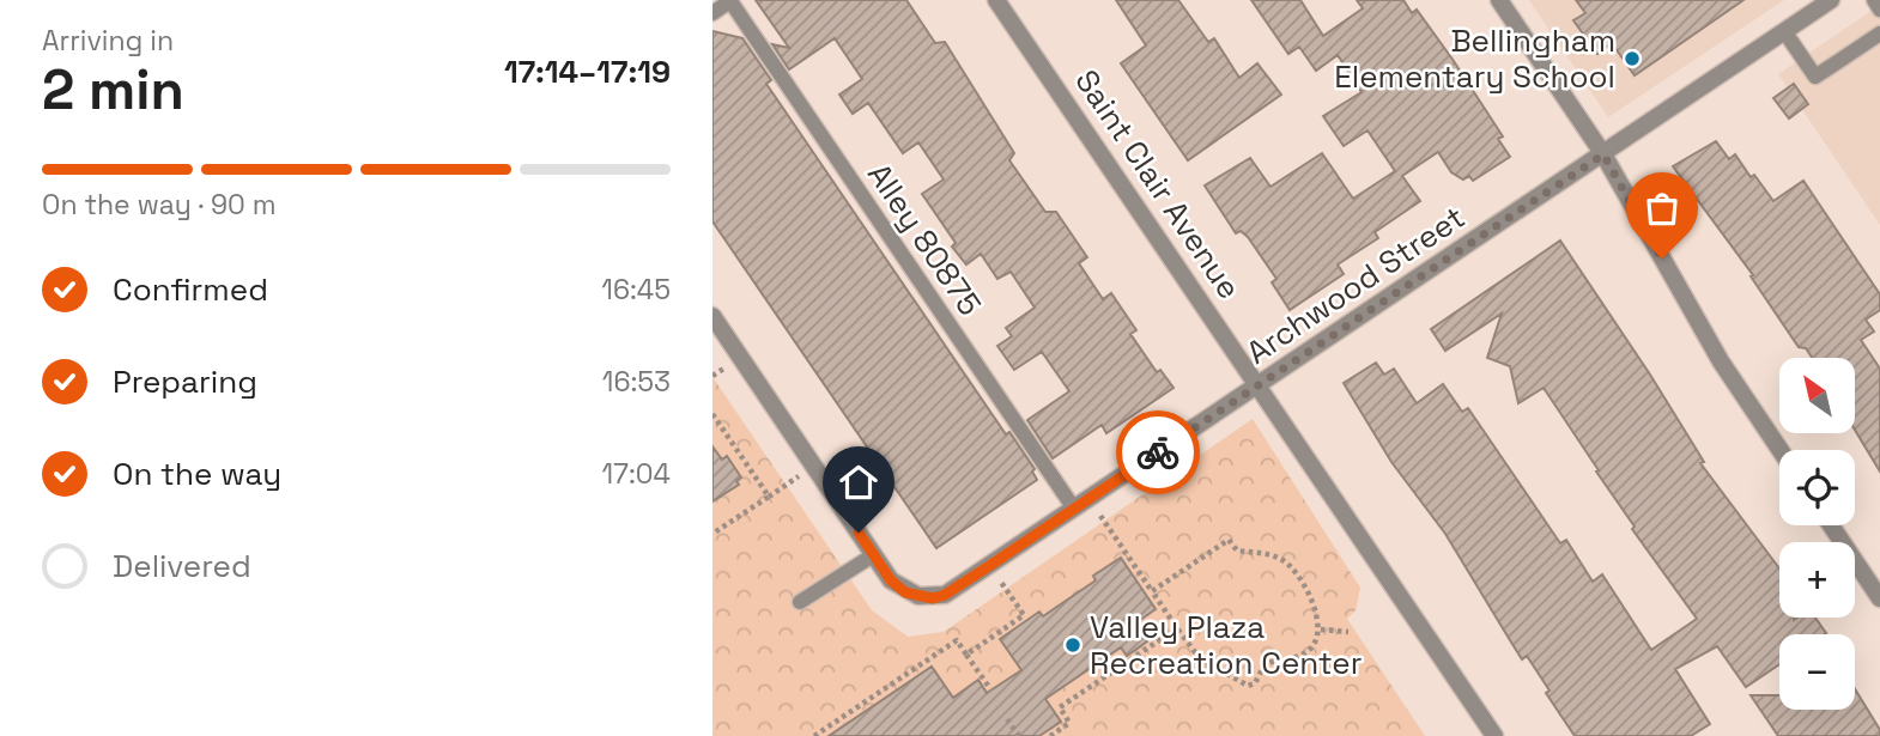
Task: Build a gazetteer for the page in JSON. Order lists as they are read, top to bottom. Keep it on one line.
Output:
{"streets":{"street":["Saint Clair Avenue","Archwood Street"],"lane":["Alley 80875"]},"crossings":[["Saint Clair Avenue","Archwood Street"],["Alley 80875","Archwood Street"]],"places":["Bellingham Elementary School","Valley Plaza Recreation Center"],"north":"top left","page":{"heading":["2 min","Arriving in","17:14–17:19"],"bar":"On the way · 90 m","list":[["Confirmed","16:45"],["Preparing","16:53"],["On the way","17:04"],"Delivered"],"map_buttons":["+","−"]}}
